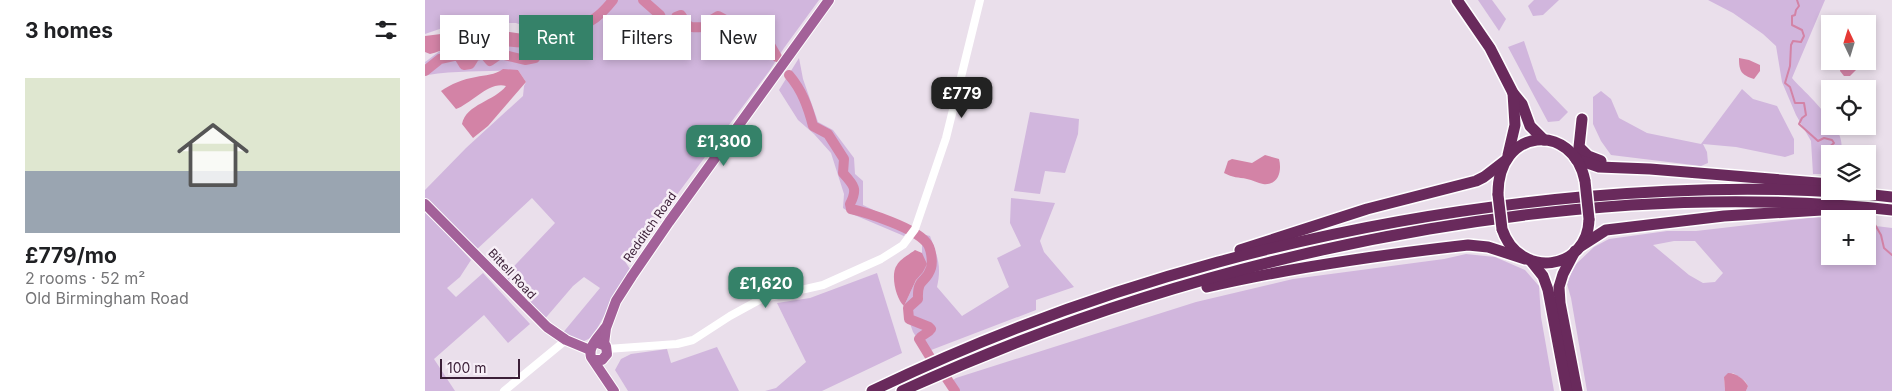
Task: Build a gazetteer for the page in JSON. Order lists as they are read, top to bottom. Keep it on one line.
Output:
{"streets":{"main road":["Redditch Road","Bittell Road"]},"crossings":[["Redditch Road","Bittell Road"]],"scale_bar":"100 m","north":"top","page":{"heading":"3 homes","map_buttons":"+","chip":["Buy","Rent","Filters","New"],"list":[{"name":"£779/mo","note":"2 rooms · 52 m² · Old Birmingham Road"}],"price":["£779","£1,300","£1,620"],"scale":"100 m"}}
